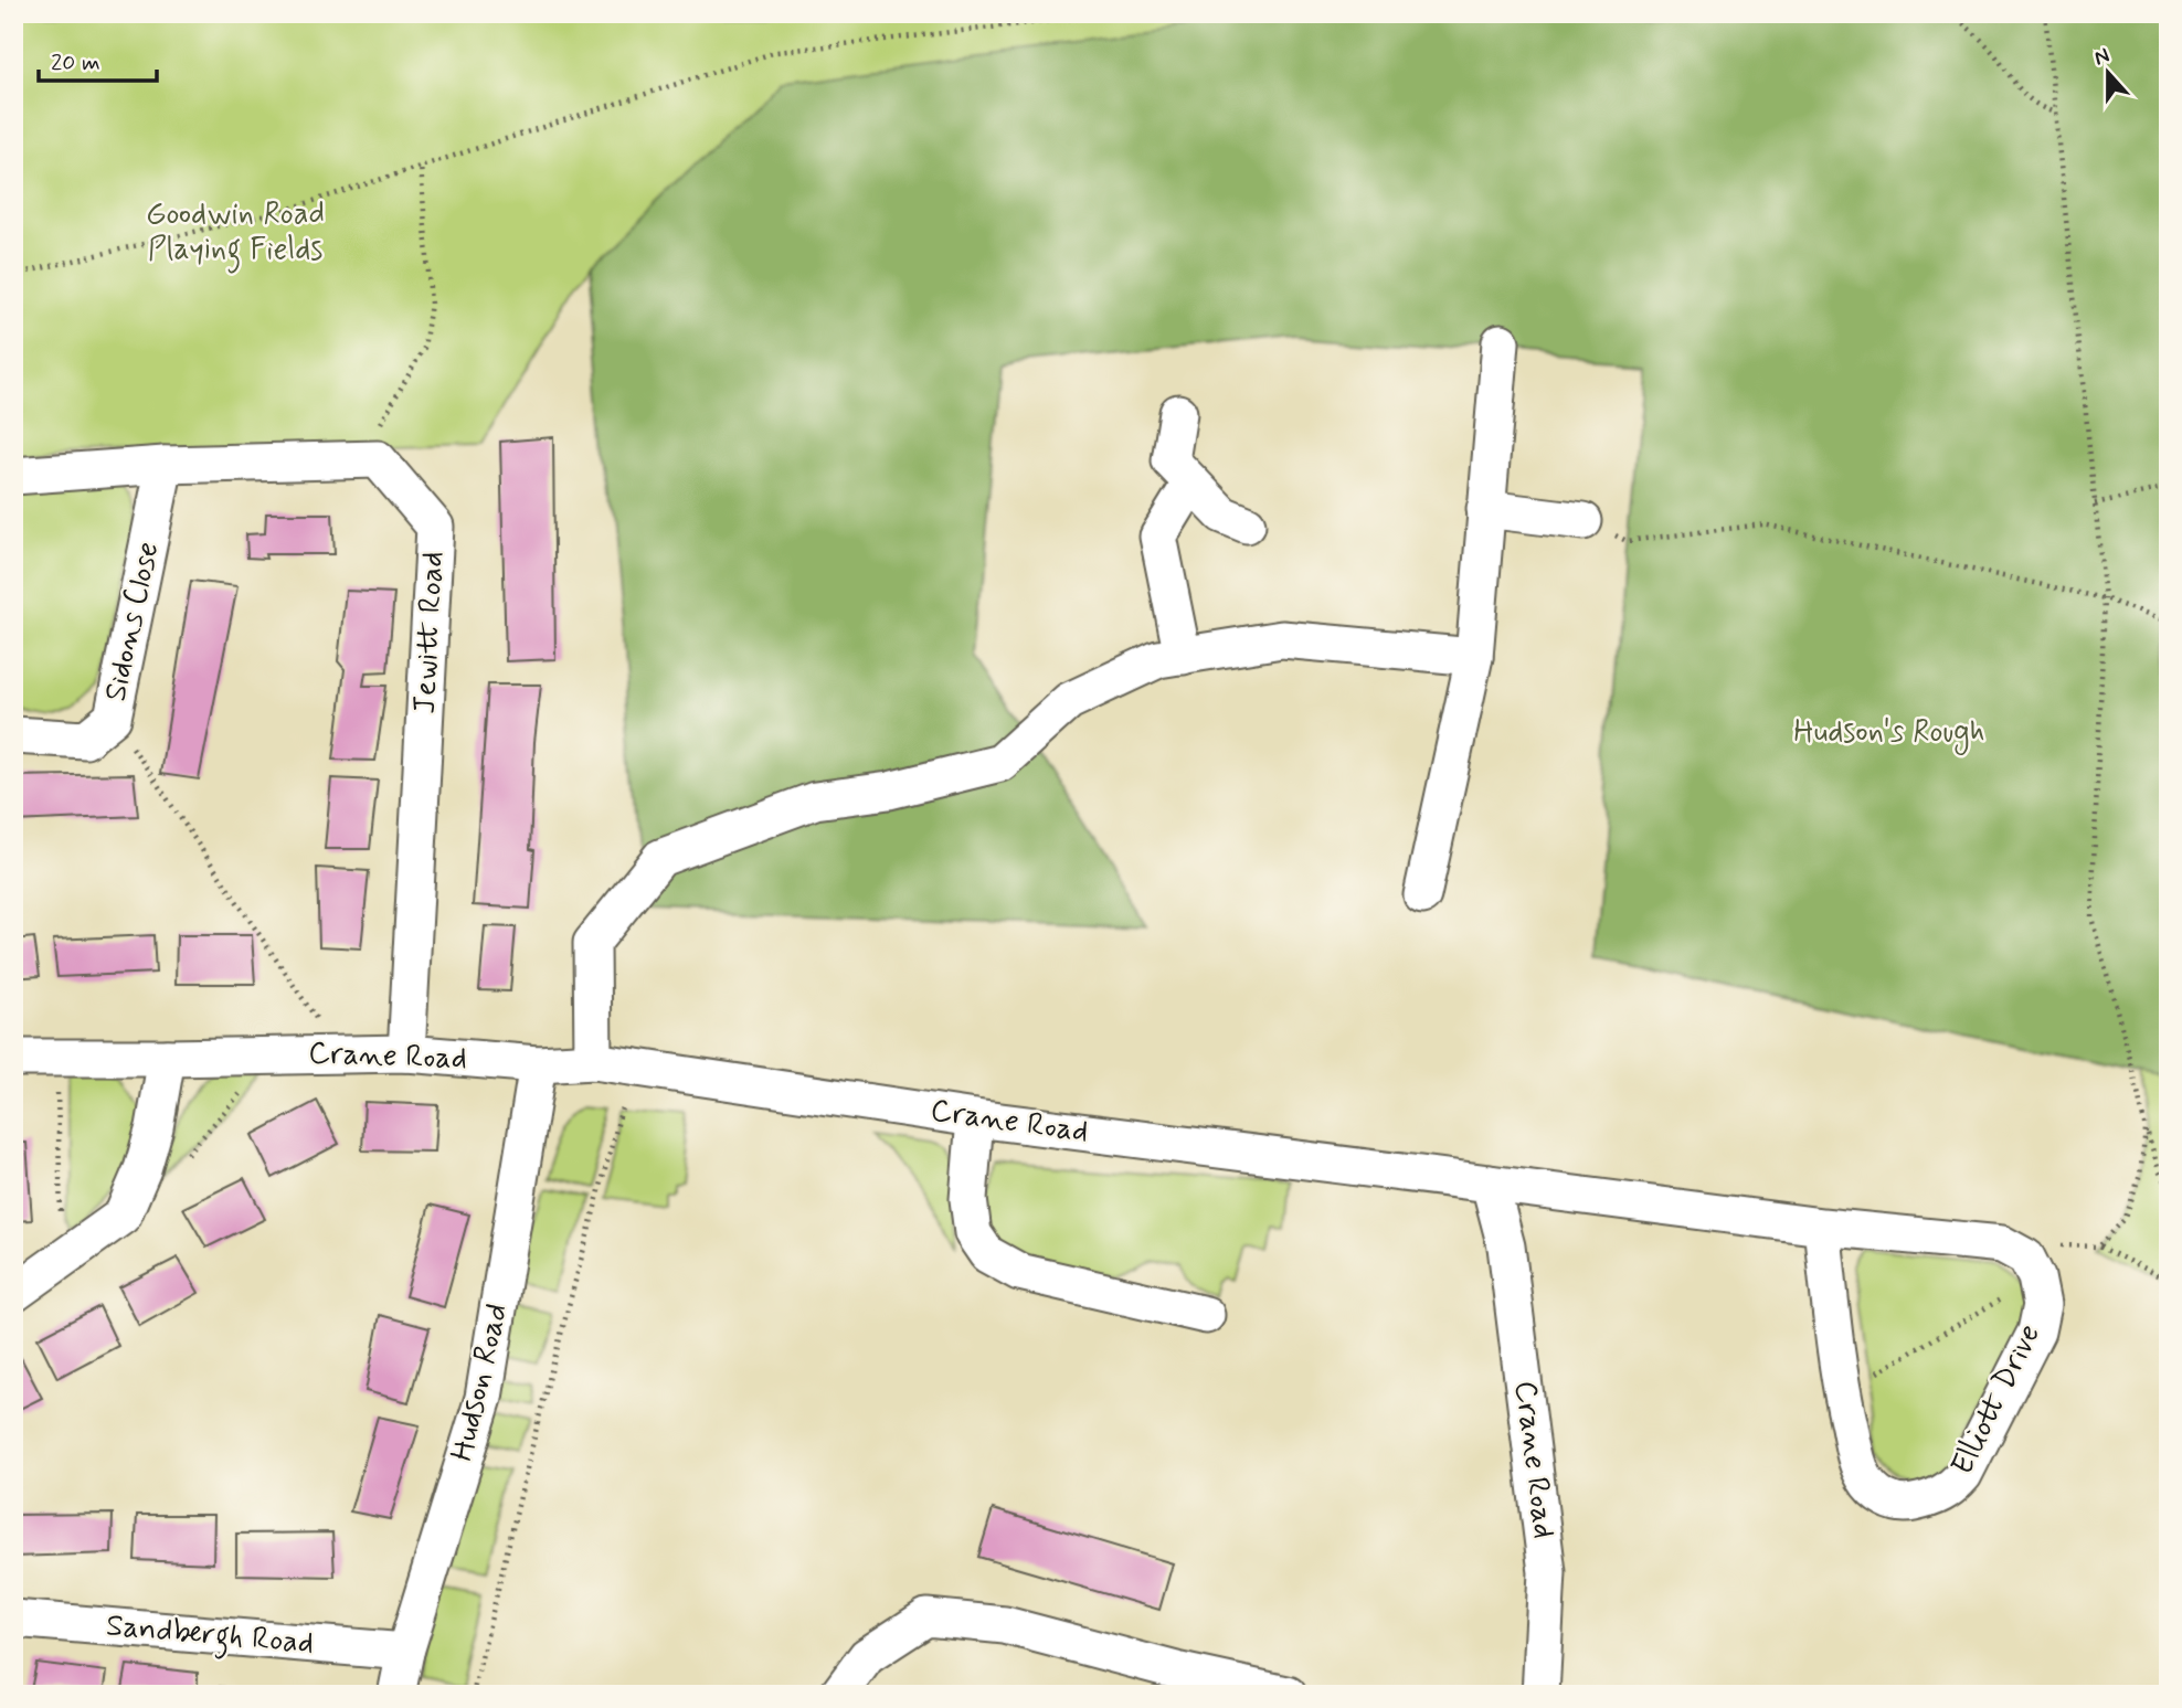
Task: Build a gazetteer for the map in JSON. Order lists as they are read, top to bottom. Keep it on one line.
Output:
{"streets":{"street":["Sidons Close","Jewitt Road","Crane Road","Hudson Road","Elliott Drive","Sandbergh Road"]},"crossings":[["Jewitt Road","Crane Road"],["Crane Road","Hudson Road"],["Hudson Road","Sandbergh Road"]],"parks":["Goodwin Road Playing Fields","Hudson's Rough"],"scale_bar":"20 m","north":"top"}
